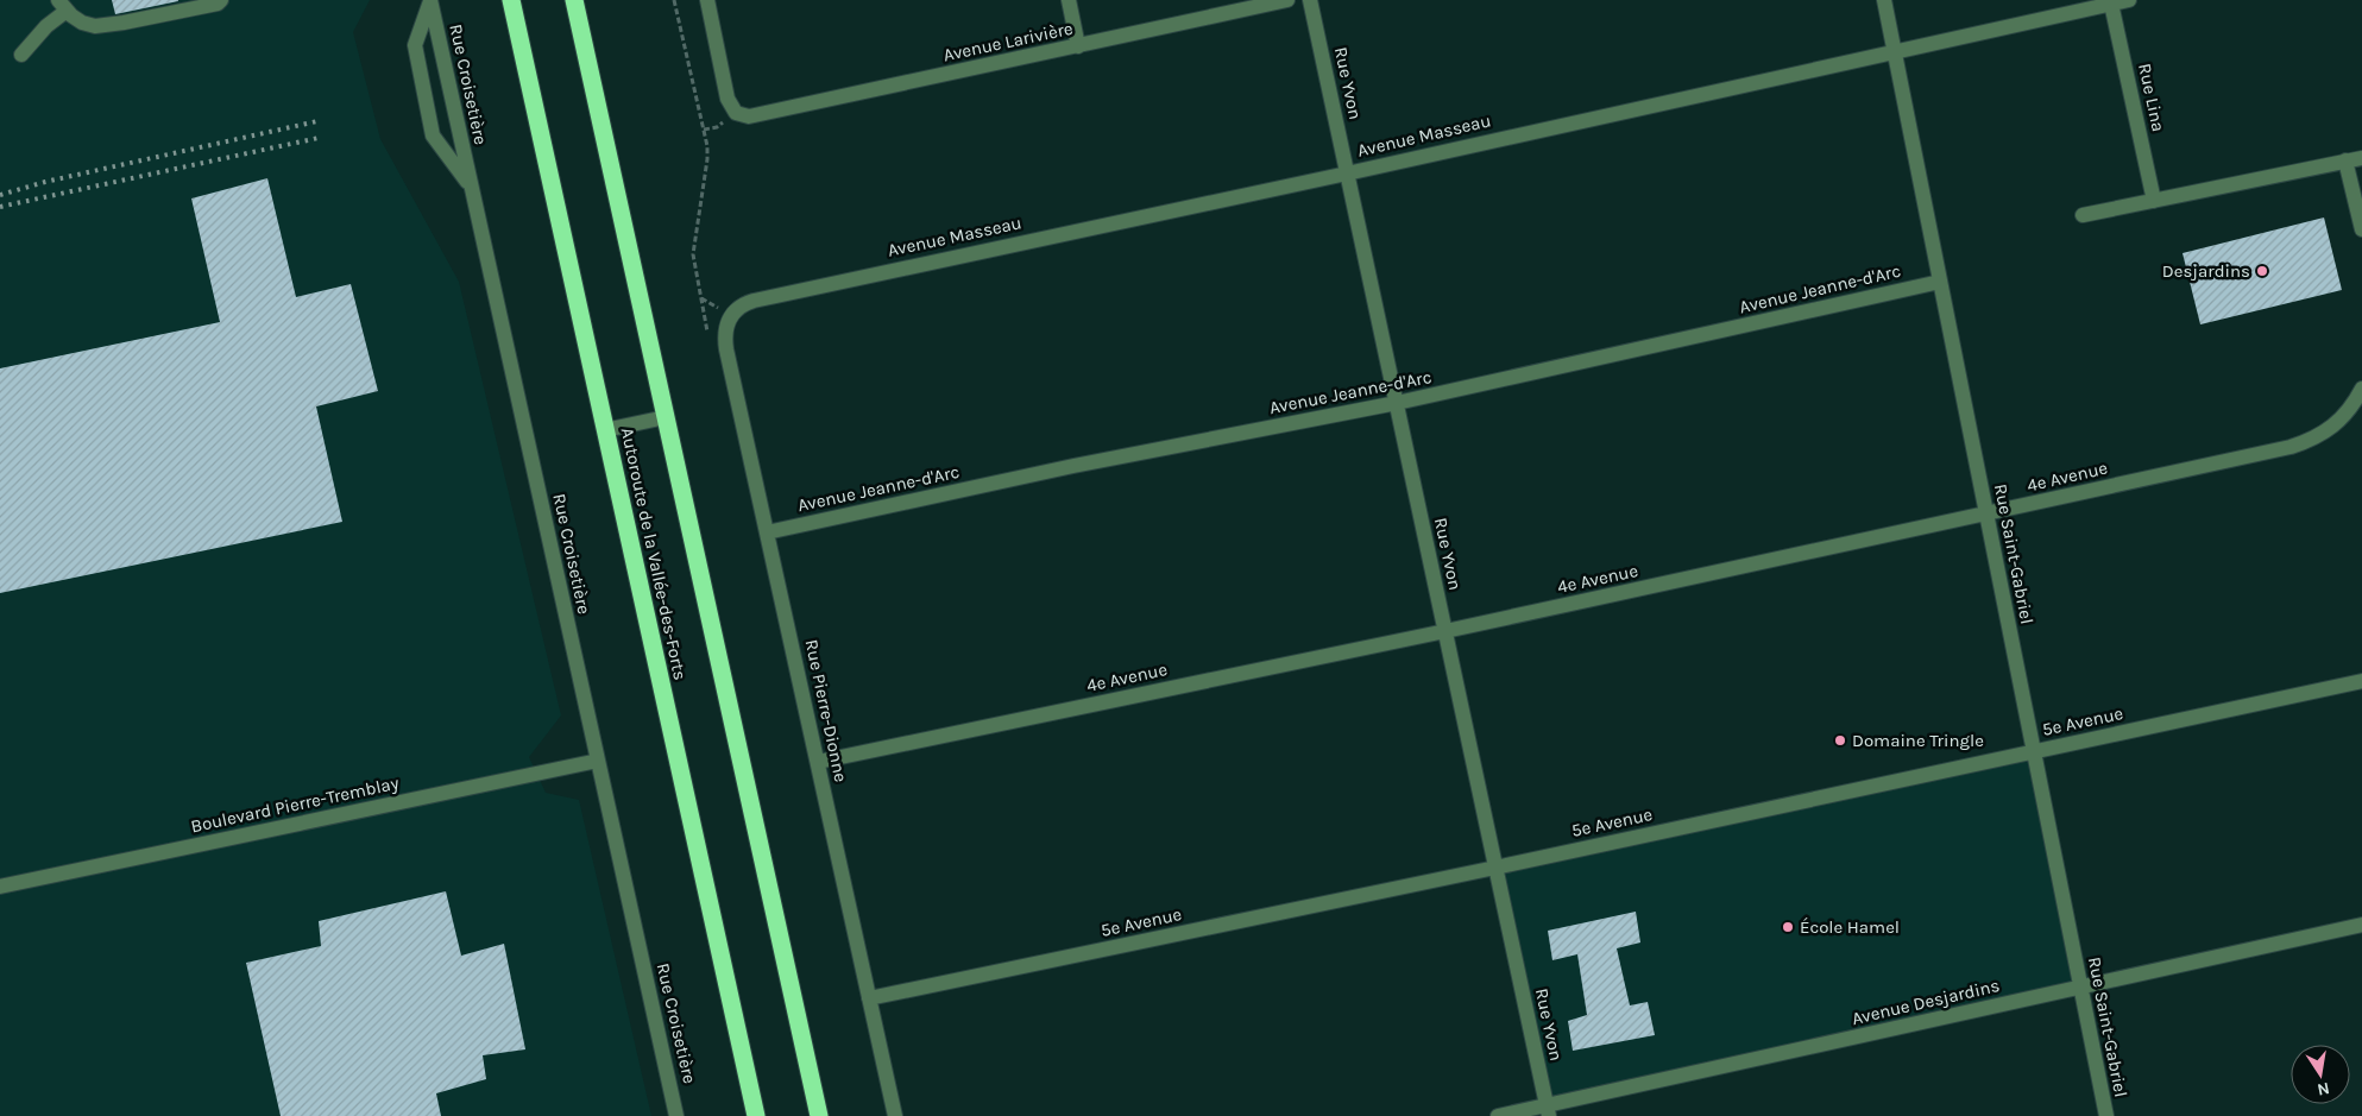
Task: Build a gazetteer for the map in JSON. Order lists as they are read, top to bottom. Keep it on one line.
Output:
{"streets":{"highway":["Autoroute de la Vallée-des-Forts"],"street":["Avenue Larivière","Rue Yvon","Rue Croisetière","Rue Lina","Avenue Masseau","Avenue Jeanne-d'Arc","4e Avenue","Rue Saint-Gabriel","Rue Pierre-Dionne","5e Avenue","Boulevard Pierre-Tremblay","Avenue Desjardins"]},"crossings":[["Rue Yvon","Avenue Masseau"],["Rue Yvon","Avenue Jeanne-d'Arc"],["Rue Yvon","4e Avenue"],["Rue Yvon","5e Avenue"],["Rue Yvon","Avenue Desjardins"],["Rue Croisetière","Boulevard Pierre-Tremblay"],["Rue Lina","Avenue Masseau"],["Avenue Masseau","Rue Saint-Gabriel"],["Avenue Masseau","Rue Pierre-Dionne"],["Avenue Jeanne-d'Arc","Rue Saint-Gabriel"],["Avenue Jeanne-d'Arc","Rue Pierre-Dionne"],["4e Avenue","Rue Saint-Gabriel"],["4e Avenue","Rue Pierre-Dionne"],["Rue Saint-Gabriel","5e Avenue"],["Rue Saint-Gabriel","Avenue Desjardins"],["Rue Pierre-Dionne","5e Avenue"]],"places":["Desjardins","Domaine Tringle","École Hamel"],"north":"bottom"}
